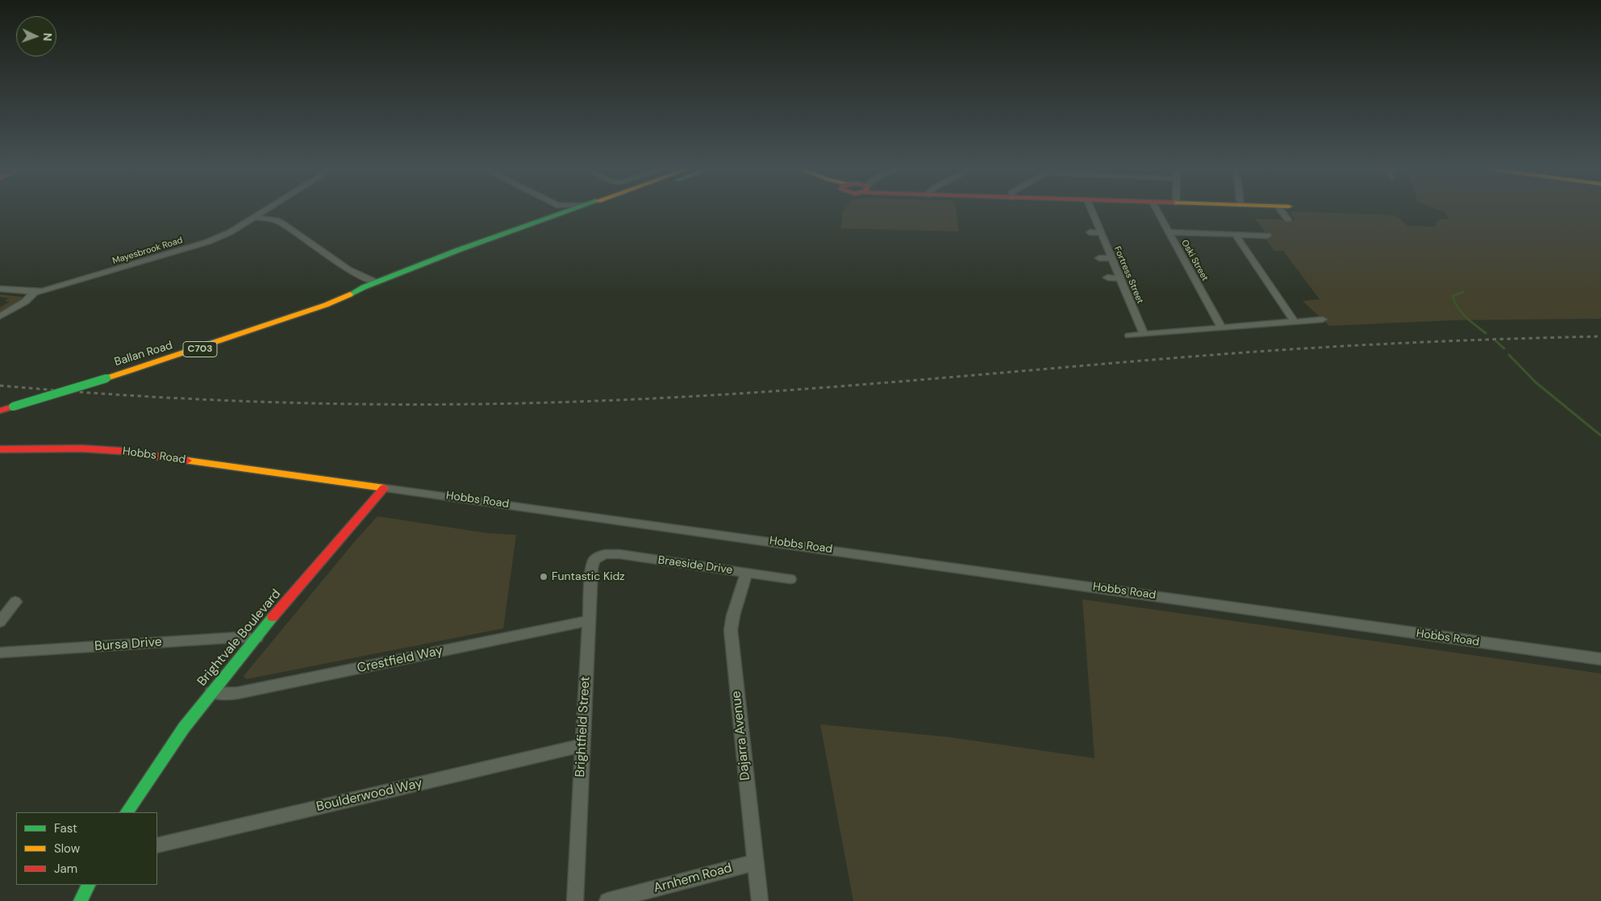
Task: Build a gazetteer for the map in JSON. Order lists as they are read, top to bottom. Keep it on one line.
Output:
{"streets":{"street":["Mayesbrook Road","Oski Street","Fortress Street","C703","Ballan Road","Hobbs Road","Braeside Drive","Brightvale Boulevard","Bursa Drive","Crestfield Way","Brightfield Street","Dajarra Avenue","Boulderwood Way","Arnhem Road"]},"crossings":[["Hobbs Road","Brightvale Boulevard"],["Braeside Drive","Brightfield Street"],["Braeside Drive","Dajarra Avenue"],["Brightvale Boulevard","Bursa Drive"],["Brightvale Boulevard","Crestfield Way"],["Crestfield Way","Brightfield Street"],["Brightfield Street","Boulderwood Way"],["Dajarra Avenue","Arnhem Road"]],"places":["Funtastic Kidz"],"legend":["Fast","Slow","Jam"],"north":"right"}
